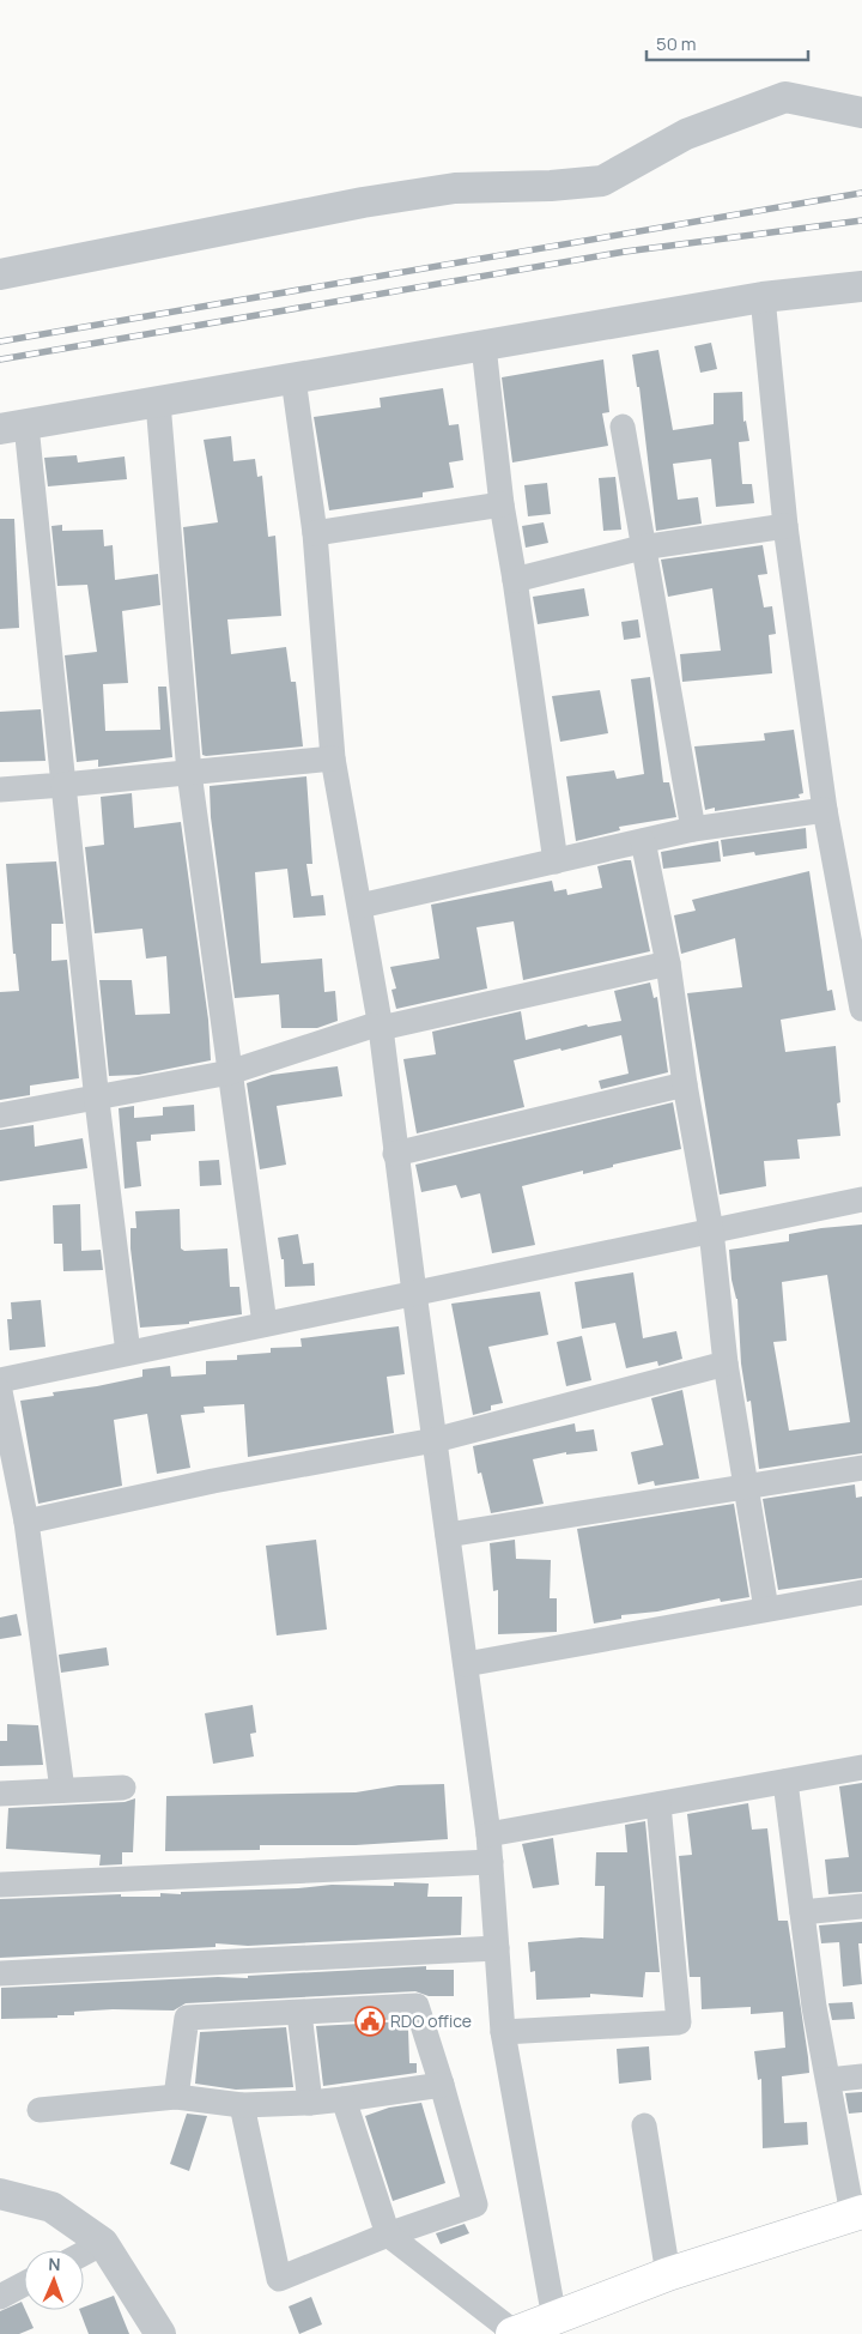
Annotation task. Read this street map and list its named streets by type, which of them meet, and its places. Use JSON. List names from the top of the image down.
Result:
{
  "places": {
    "public building": ["RDO office"]
  },
  "scale_bar": "50 m",
  "north": "top"
}
